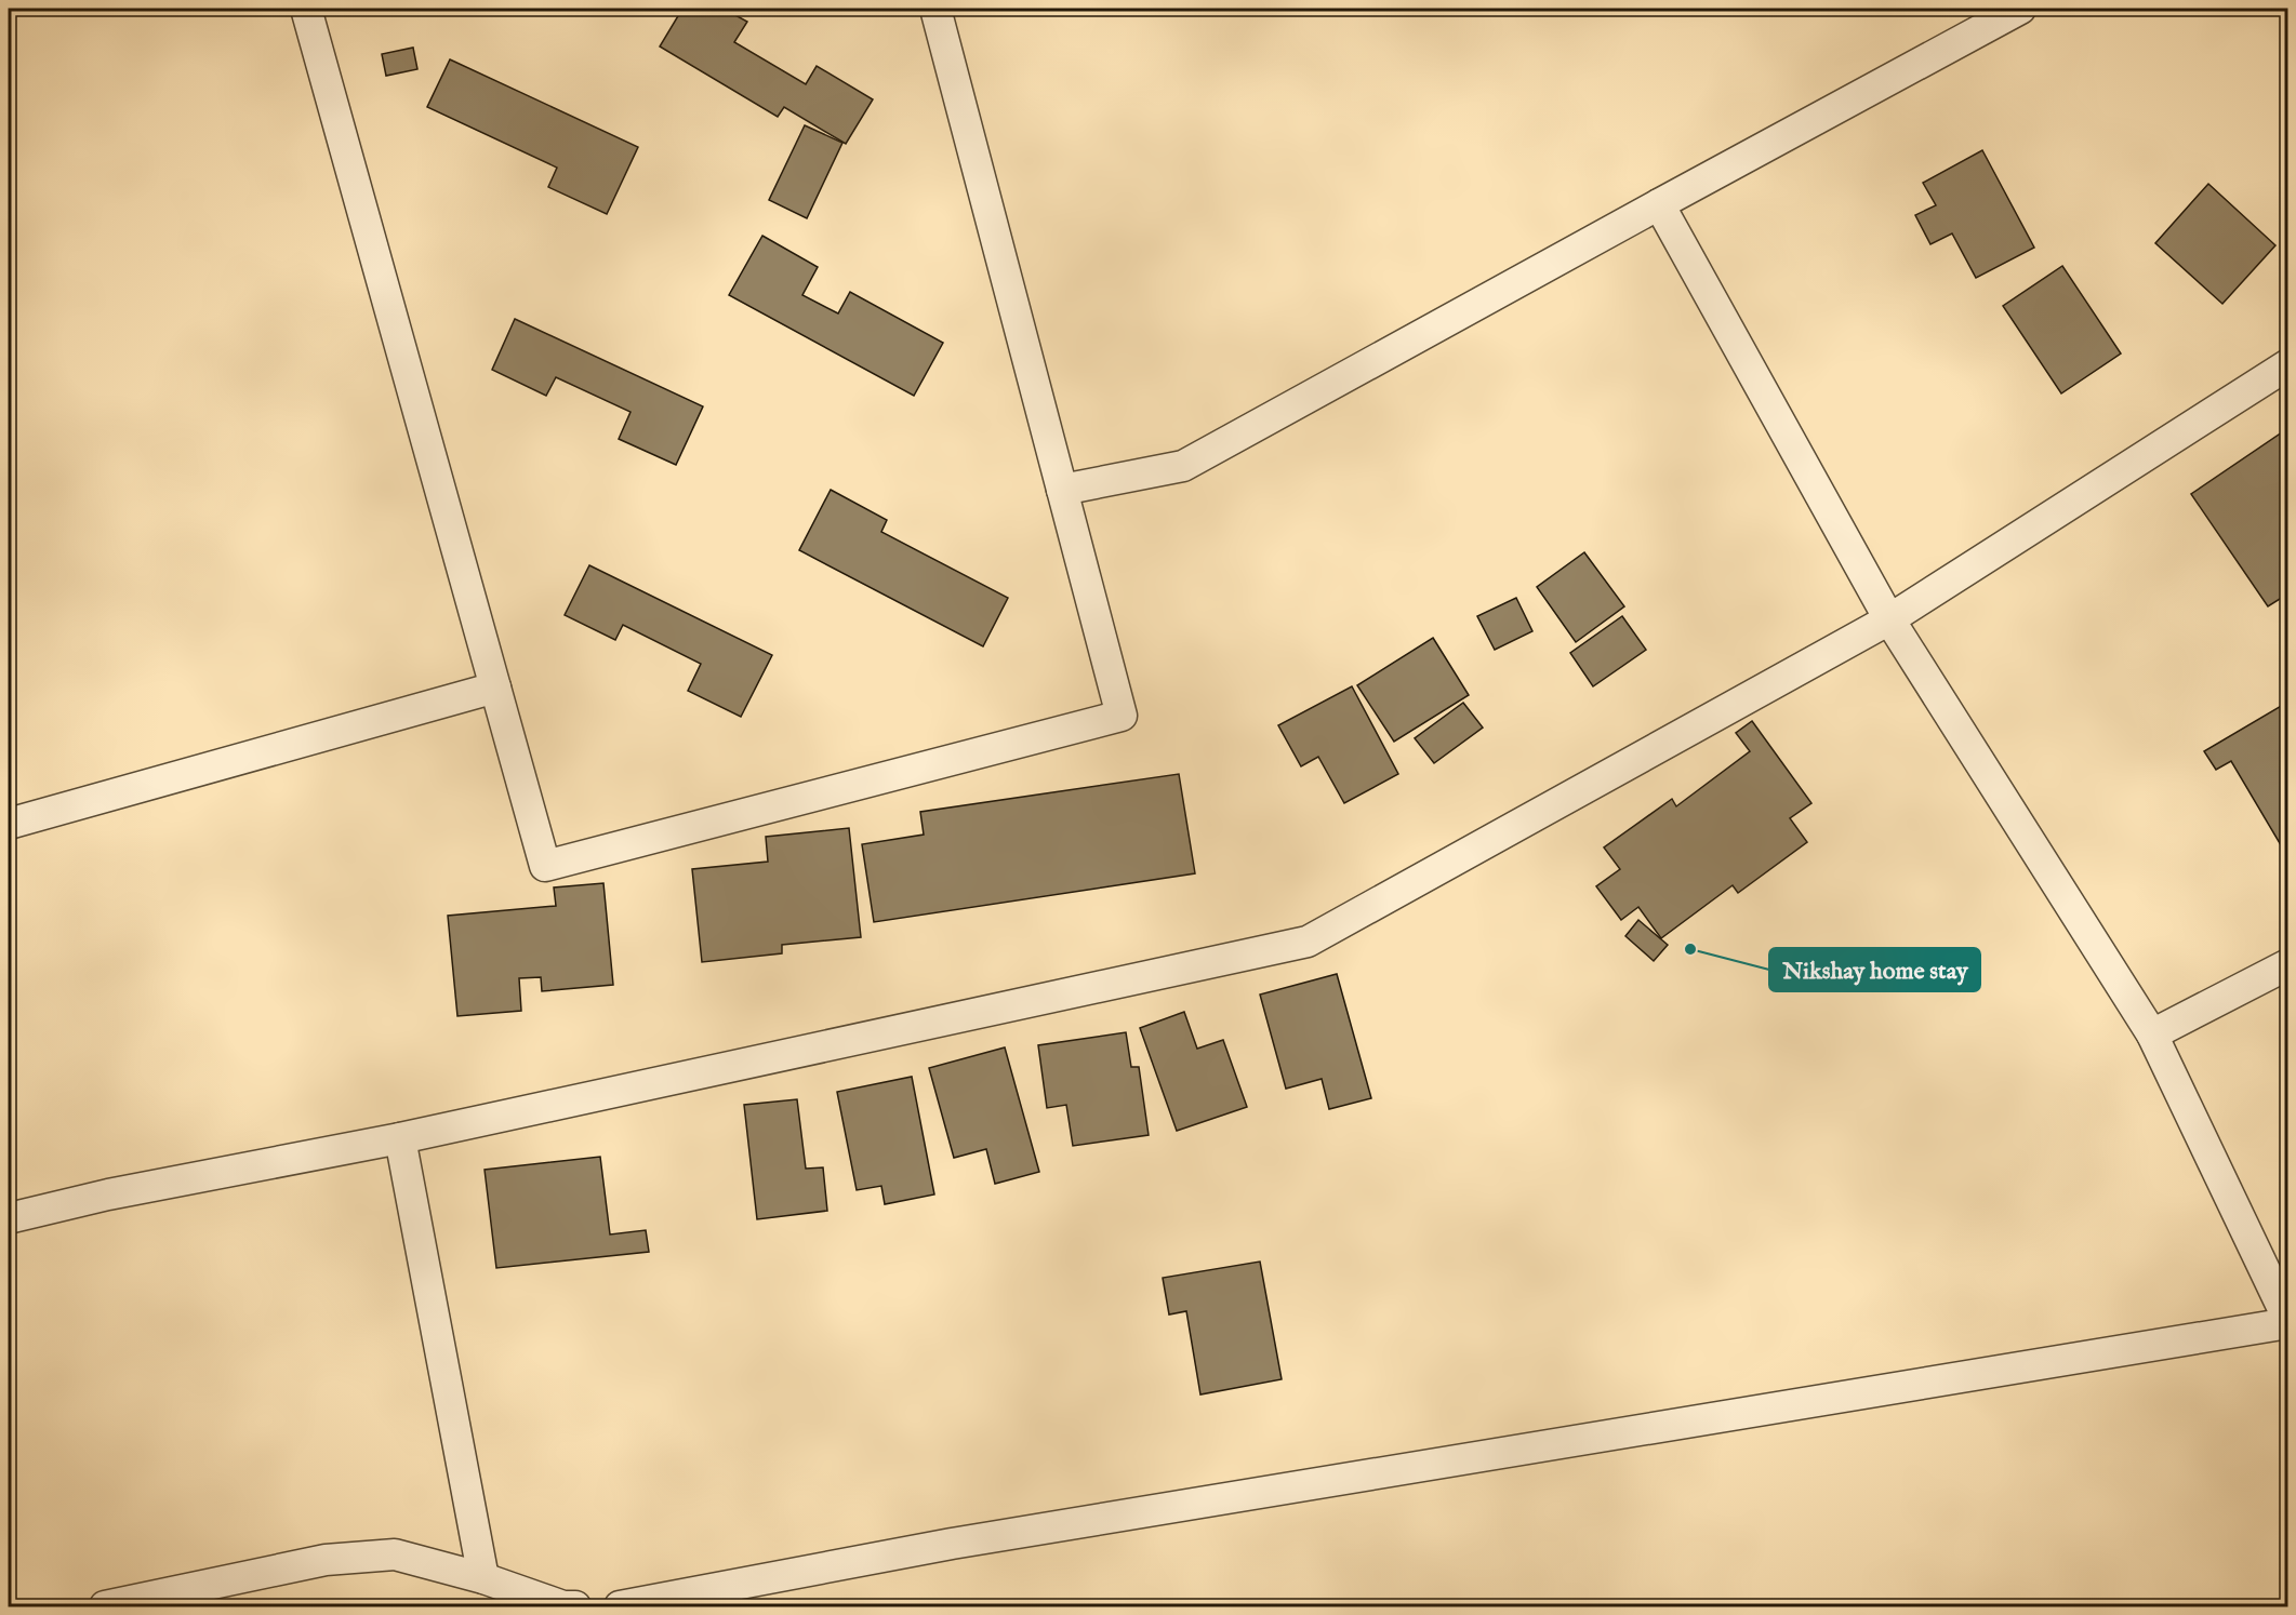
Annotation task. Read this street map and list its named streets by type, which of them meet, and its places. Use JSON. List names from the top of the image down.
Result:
{
  "places": ["Nikshay home stay"]
}
